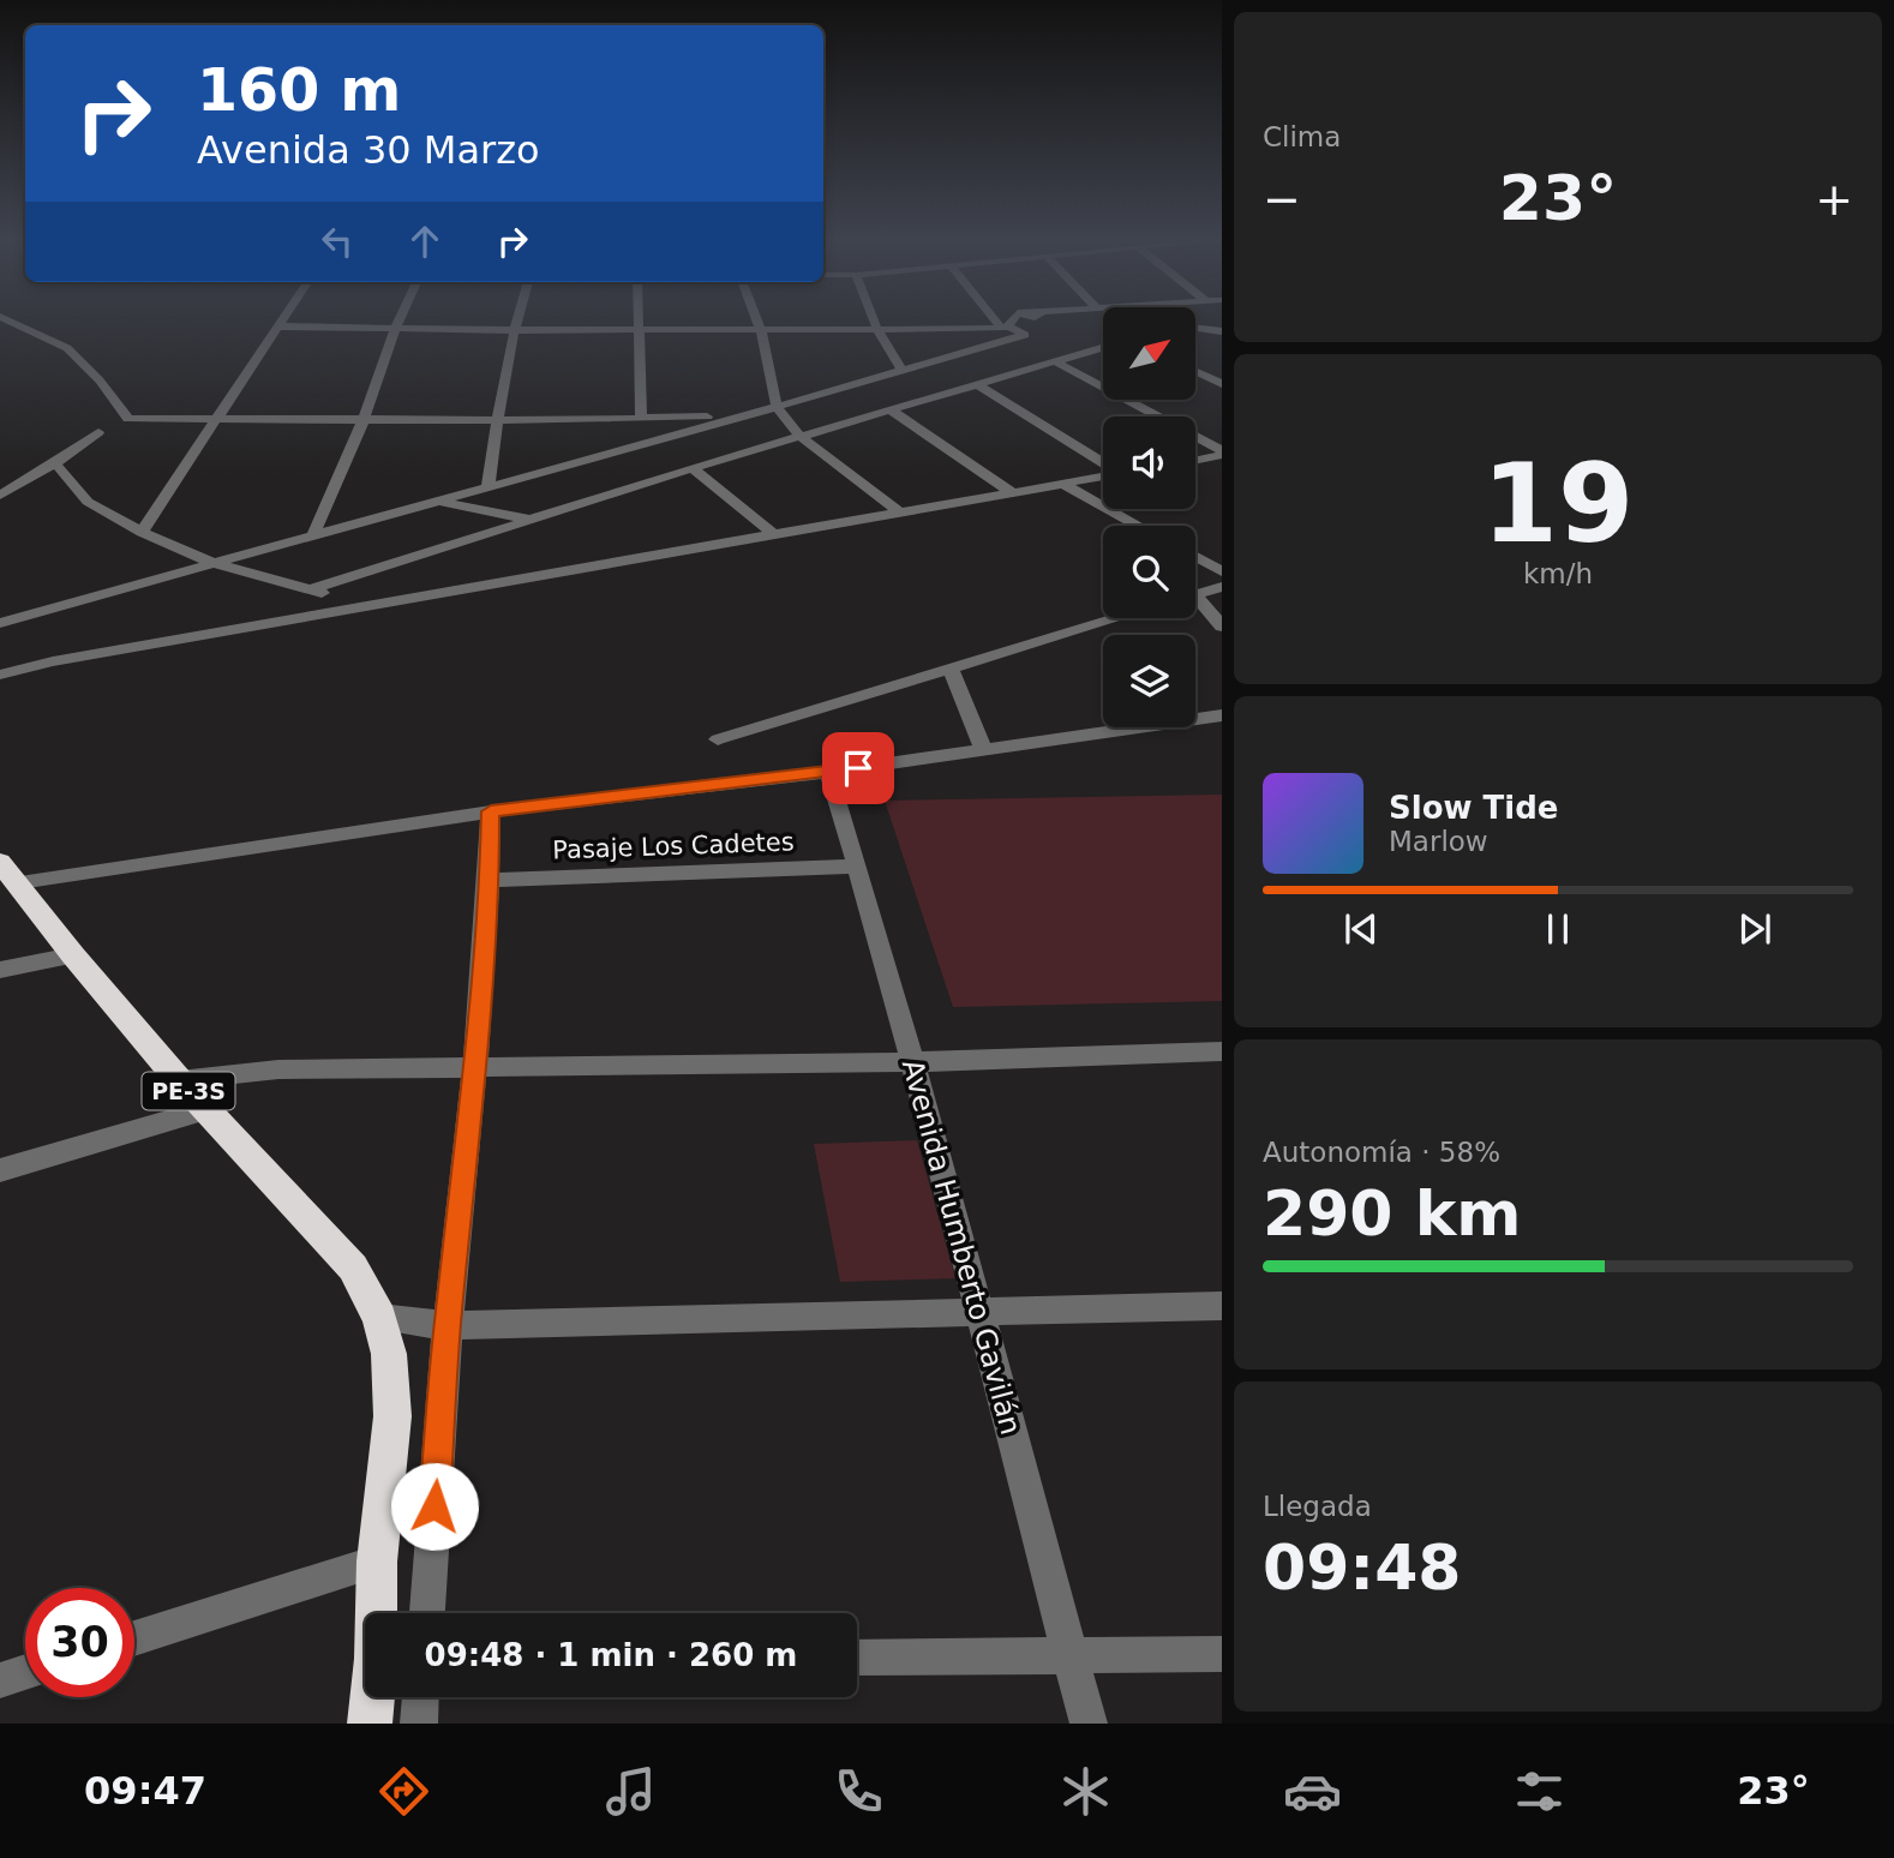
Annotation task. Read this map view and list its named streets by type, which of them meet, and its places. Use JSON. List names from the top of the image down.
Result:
{
  "streets": {
    "highway": ["PE-3S"],
    "street": ["Pasaje Los Cadetes", "Avenida Humberto Gavilán"]
  },
  "crossings": [
    ["Pasaje Los Cadetes", "Avenida Humberto Gavilán"]
  ],
  "north": "top right",
  "page": {
    "tile": [
      "Clima",
      ["19", "km/h"],
      ["Autonomía · 58%", "290 km"],
      ["Llegada", "09:48"]
    ],
    "turn": ["160 m", "Avenida 30 Marzo"],
    "heat": ["−", "23°", "+"],
    "song": ["Slow Tide", "Marlow"],
    "limit": "30",
    "trip": "09:48 · 1 min · 260 m",
    "tabs": ["09:47", "23°"]
  }
}
